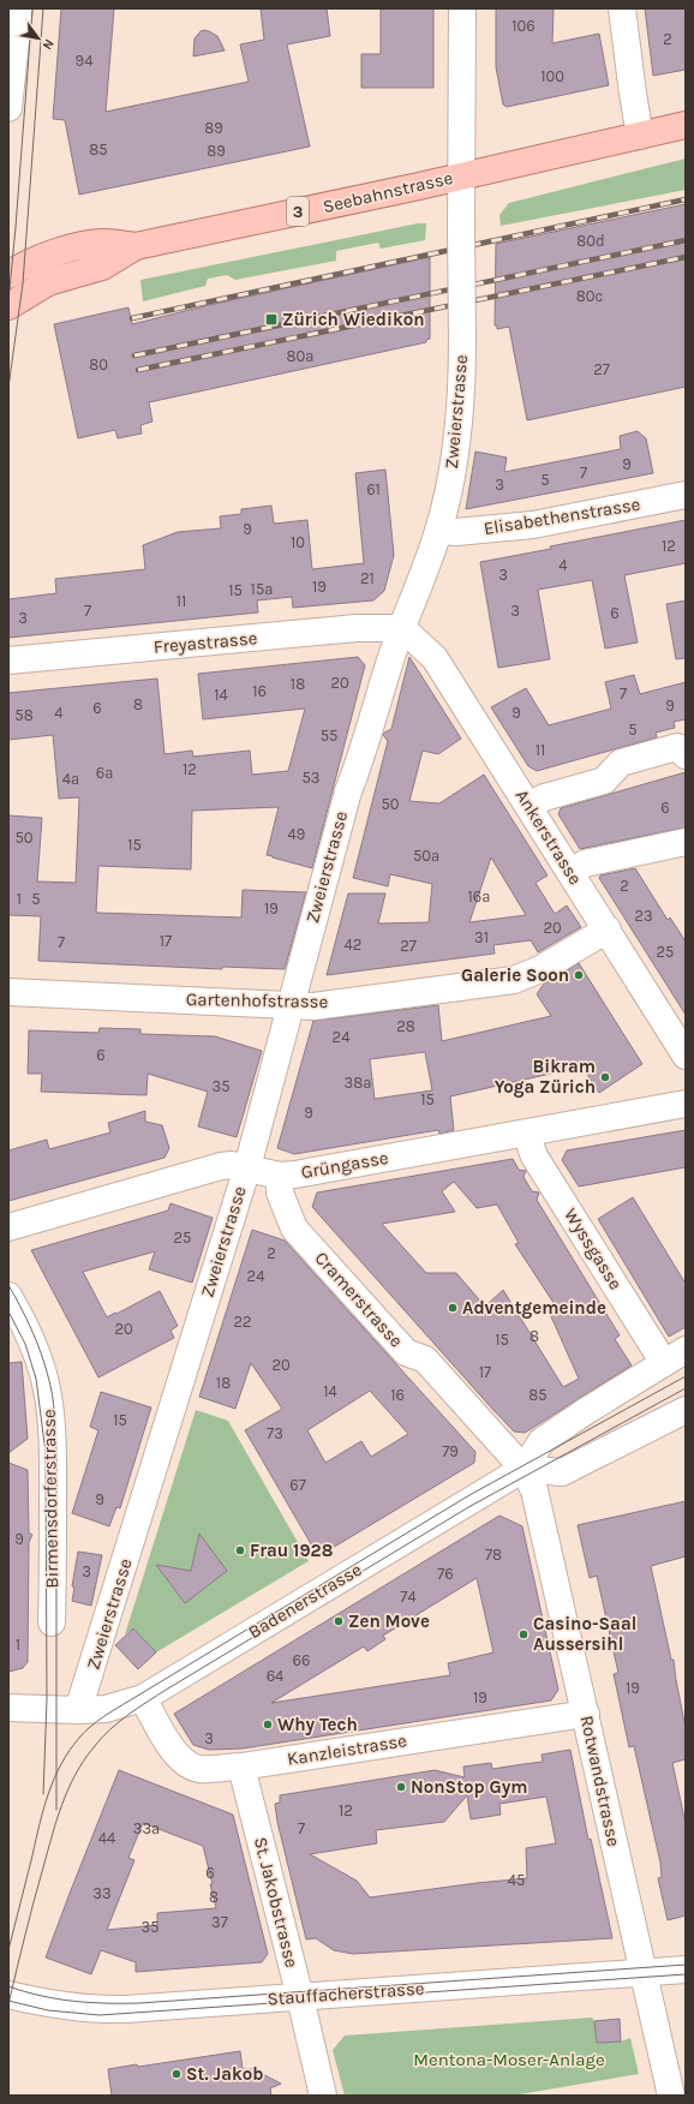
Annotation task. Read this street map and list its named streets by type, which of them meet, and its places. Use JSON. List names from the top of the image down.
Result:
{
  "streets": {
    "main road": ["Seebahnstrasse", "3"],
    "street": [
      "Zweierstrasse",
      "Elisabethenstrasse",
      "Freyastrasse",
      "Ankerstrasse",
      "Gartenhofstrasse",
      "Grüngasse",
      "Wyssgasse",
      "Cramerstrasse",
      "Birmensdorferstrasse",
      "Badenerstrasse",
      "Kanzleistrasse",
      "Rotwandstrasse",
      "St. Jakobstrasse",
      "Stauffacherstrasse"
    ]
  },
  "crossings": [
    ["Seebahnstrasse", "3"],
    ["Seebahnstrasse", "Zweierstrasse"],
    ["Zweierstrasse", "Elisabethenstrasse"],
    ["Zweierstrasse", "Freyastrasse"],
    ["Zweierstrasse", "Ankerstrasse"],
    ["Zweierstrasse", "Gartenhofstrasse"],
    ["Zweierstrasse", "Grüngasse"],
    ["Zweierstrasse", "Badenerstrasse"],
    ["Freyastrasse", "Ankerstrasse"],
    ["Ankerstrasse", "Gartenhofstrasse"],
    ["Grüngasse", "Wyssgasse"],
    ["Grüngasse", "Cramerstrasse"],
    ["Wyssgasse", "Badenerstrasse"],
    ["Cramerstrasse", "Badenerstrasse"],
    ["Cramerstrasse", "Rotwandstrasse"],
    ["Badenerstrasse", "Kanzleistrasse"],
    ["Badenerstrasse", "Rotwandstrasse"],
    ["Kanzleistrasse", "Rotwandstrasse"],
    ["Kanzleistrasse", "St. Jakobstrasse"],
    ["Rotwandstrasse", "Stauffacherstrasse"],
    ["St. Jakobstrasse", "Stauffacherstrasse"]
  ],
  "parks": ["Mentona-Moser-Anlage"],
  "places": {
    "transit": ["Zürich Wiedikon"],
    "other": [
      "Galerie Soon",
      "Bikram Yoga Zürich",
      "Adventgemeinde",
      "Frau 1928",
      "Zen Move",
      "Casino-Saal Aussersihl",
      "Why Tech",
      "NonStop Gym",
      "St. Jakob"
    ]
  },
  "house_numbers": [
    "106",
    "2",
    "94",
    "100",
    "89",
    "85",
    "89",
    "80d",
    "80c",
    "80a",
    "80",
    "27",
    "9",
    "7",
    "5",
    "3",
    "61",
    "9",
    "10",
    "12",
    "4",
    "3",
    "21",
    "19",
    "15a",
    "15",
    "11",
    "7",
    "3",
    "6",
    "3",
    "20",
    "18",
    "16",
    "7",
    "14",
    "8",
    "9",
    "6",
    "4",
    "9",
    "58",
    "5",
    "55",
    "11",
    "12",
    "6a",
    "53",
    "4a",
    "50",
    "6",
    "49",
    "50",
    "15",
    "50a",
    "2",
    "16a",
    "1",
    "5",
    "19",
    "23",
    "20",
    "31",
    "17",
    "7",
    "42",
    "27",
    "25",
    "28",
    "24",
    "6",
    "38a",
    "35",
    "15",
    "9",
    "25",
    "2",
    "24",
    "22",
    "20",
    "8",
    "15",
    "20",
    "17",
    "18",
    "14",
    "16",
    "85",
    "15",
    "73",
    "79",
    "67",
    "9",
    "9",
    "78",
    "3",
    "76",
    "74",
    "1",
    "66",
    "64",
    "19",
    "19",
    "3",
    "12",
    "33a",
    "7",
    "44",
    "6",
    "45",
    "33",
    "8",
    "37",
    "35"
  ],
  "north": "bottom right"
}
